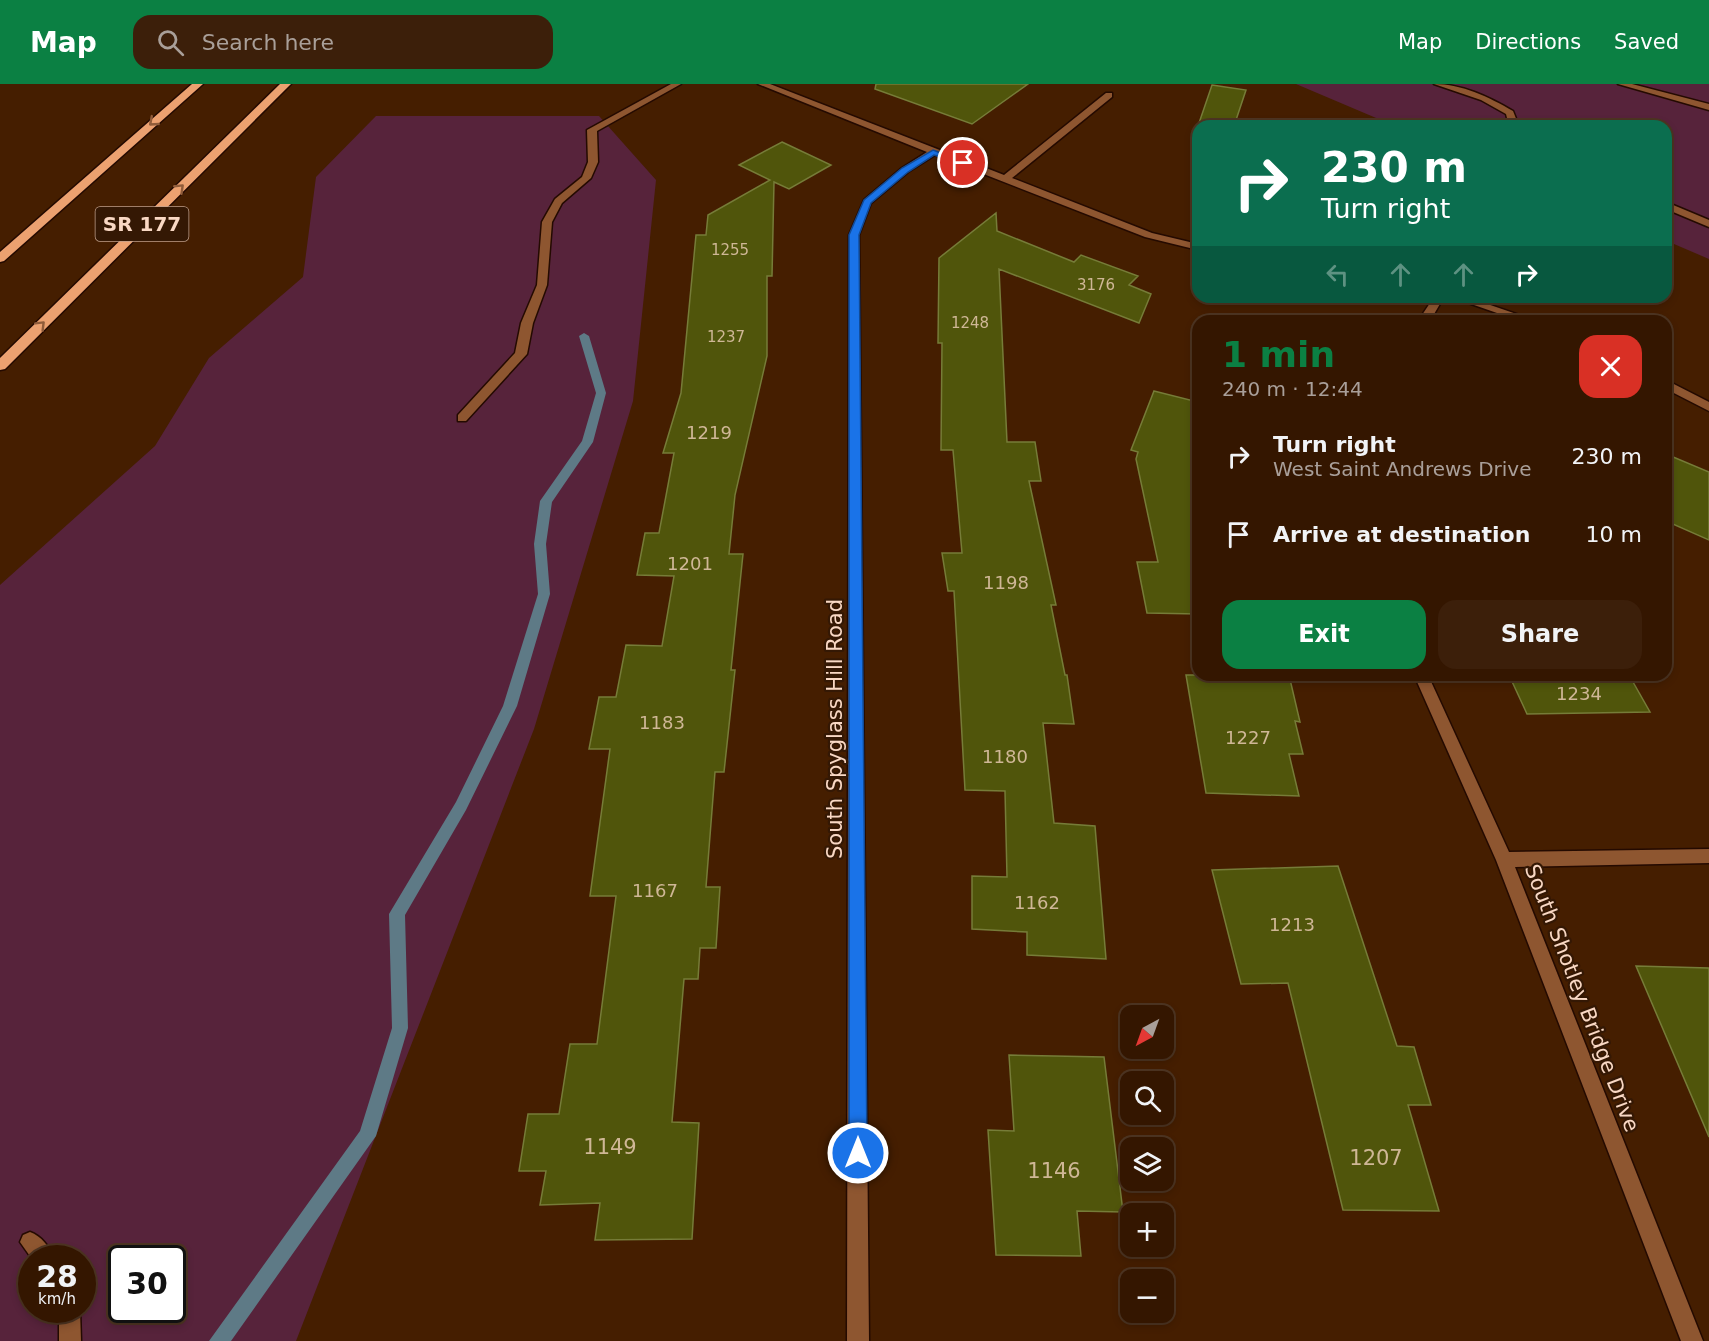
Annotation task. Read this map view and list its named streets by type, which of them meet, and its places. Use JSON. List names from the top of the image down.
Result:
{
  "streets": {
    "highway": ["SR 177"],
    "street": ["South Spyglass Hill Road", "South Shotley Bridge Drive"]
  },
  "house_numbers": [
    "1255",
    "3176",
    "1248",
    "1237",
    "1219",
    "1201",
    "1198",
    "1234",
    "1183",
    "1227",
    "1180",
    "1167",
    "1162",
    "1213",
    "1149",
    "1207",
    "1146"
  ],
  "north": "bottom left",
  "page": {
    "header": "Map",
    "search": "Search here",
    "nav": ["Map", "Directions", "Saved"],
    "turn": ["230 m", "Turn right"],
    "heading": ["1 min", "240 m · 12:44"],
    "list": [
      {
        "name": "Turn right",
        "note": "West Saint Andrews Drive",
        "value": "230 m"
      },
      {
        "name": "Arrive at destination",
        "value": "10 m"
      }
    ],
    "buttons": ["Exit", "Share"],
    "map_buttons": ["+", "−"],
    "speed": "28 km/h",
    "limit": "30"
  }
}
